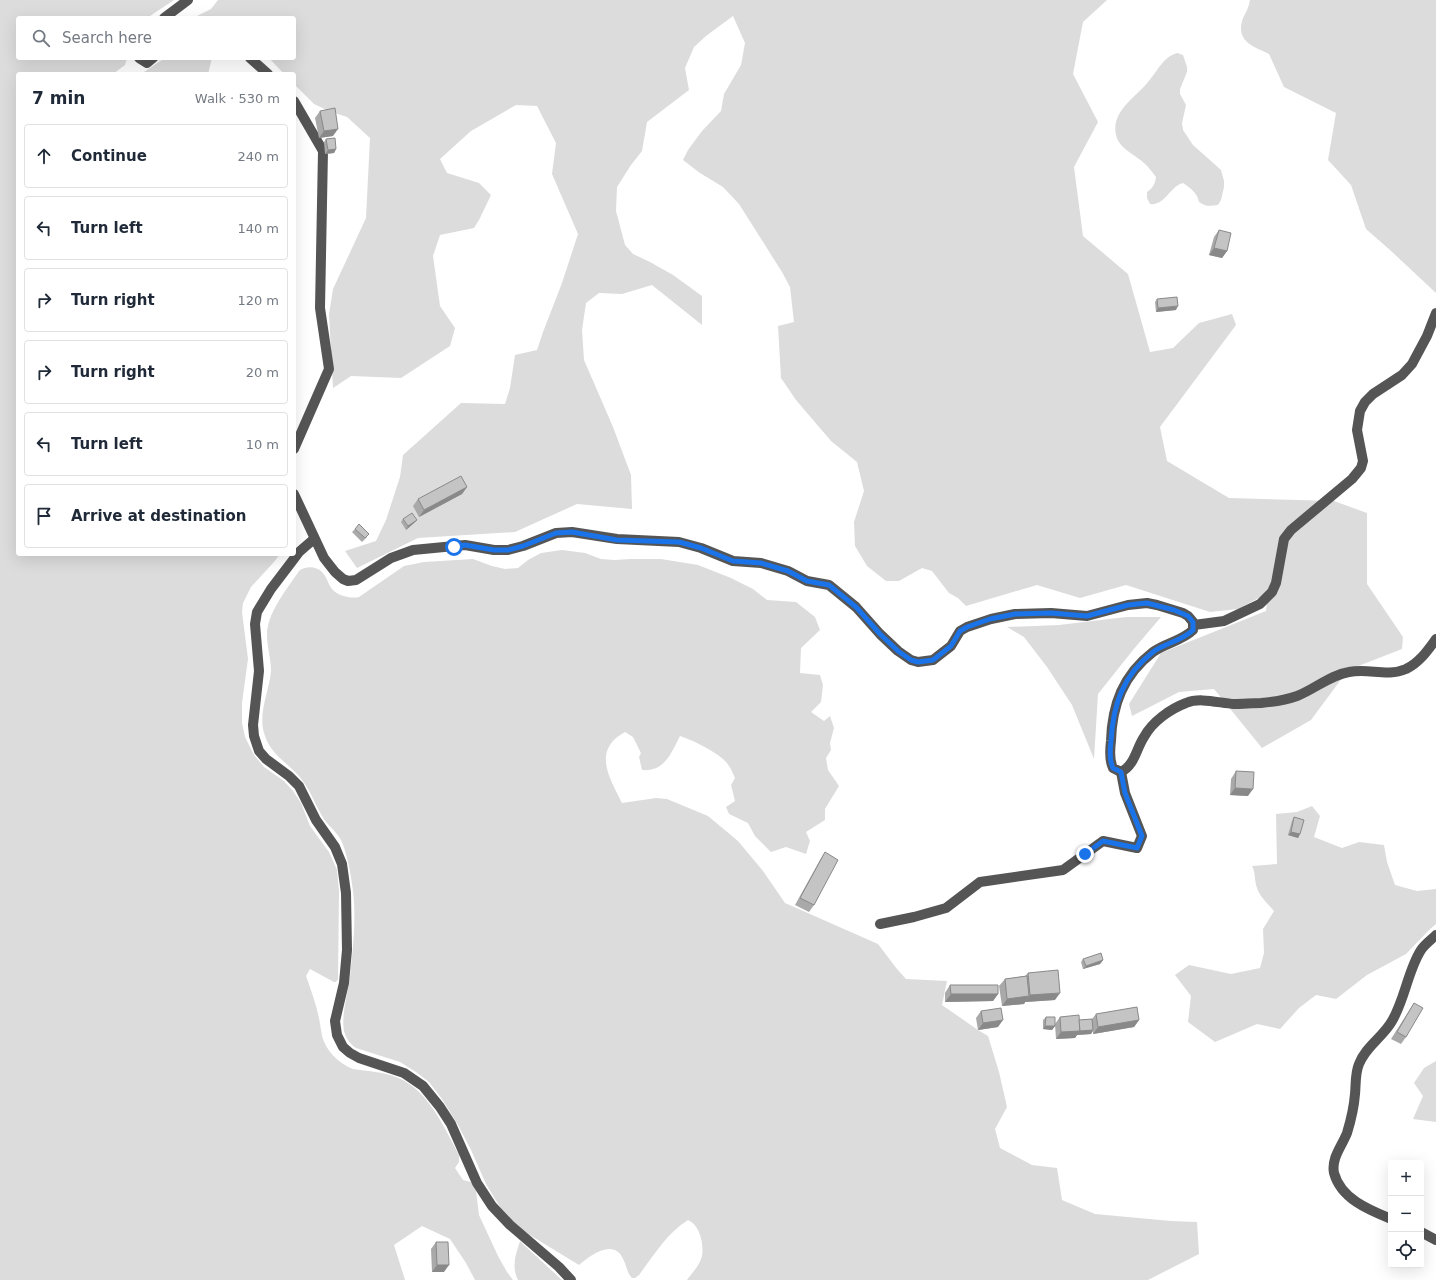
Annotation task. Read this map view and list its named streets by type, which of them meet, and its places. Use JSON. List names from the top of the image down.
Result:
{
  "page": {
    "search": "Search here",
    "heading": ["7 min", "Walk · 530 m"],
    "list": [
      ["Continue", "240 m"],
      ["Turn left", "140 m"],
      ["Turn right", "120 m"],
      ["Turn right", "20 m"],
      ["Turn left", "10 m"],
      "Arrive at destination"
    ],
    "map_buttons": ["+", "−"]
  }
}
